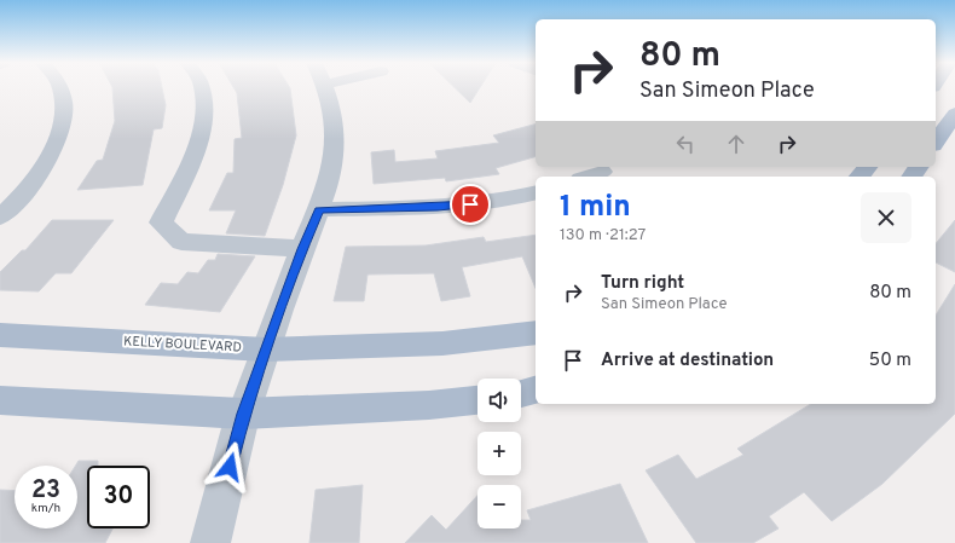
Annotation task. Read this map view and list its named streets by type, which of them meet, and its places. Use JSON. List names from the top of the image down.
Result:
{
  "streets": {
    "main road": ["KELLY BOULEVARD"]
  },
  "page": {
    "turn": ["80 m", "San Simeon Place"],
    "heading": ["1 min", "130 m · 21:27"],
    "list": [
      {
        "name": "Turn right",
        "note": "San Simeon Place",
        "value": "80 m"
      },
      {
        "name": "Arrive at destination",
        "value": "50 m"
      }
    ],
    "map_buttons": ["+", "−"],
    "speed": "23 km/h",
    "limit": "30"
  }
}
